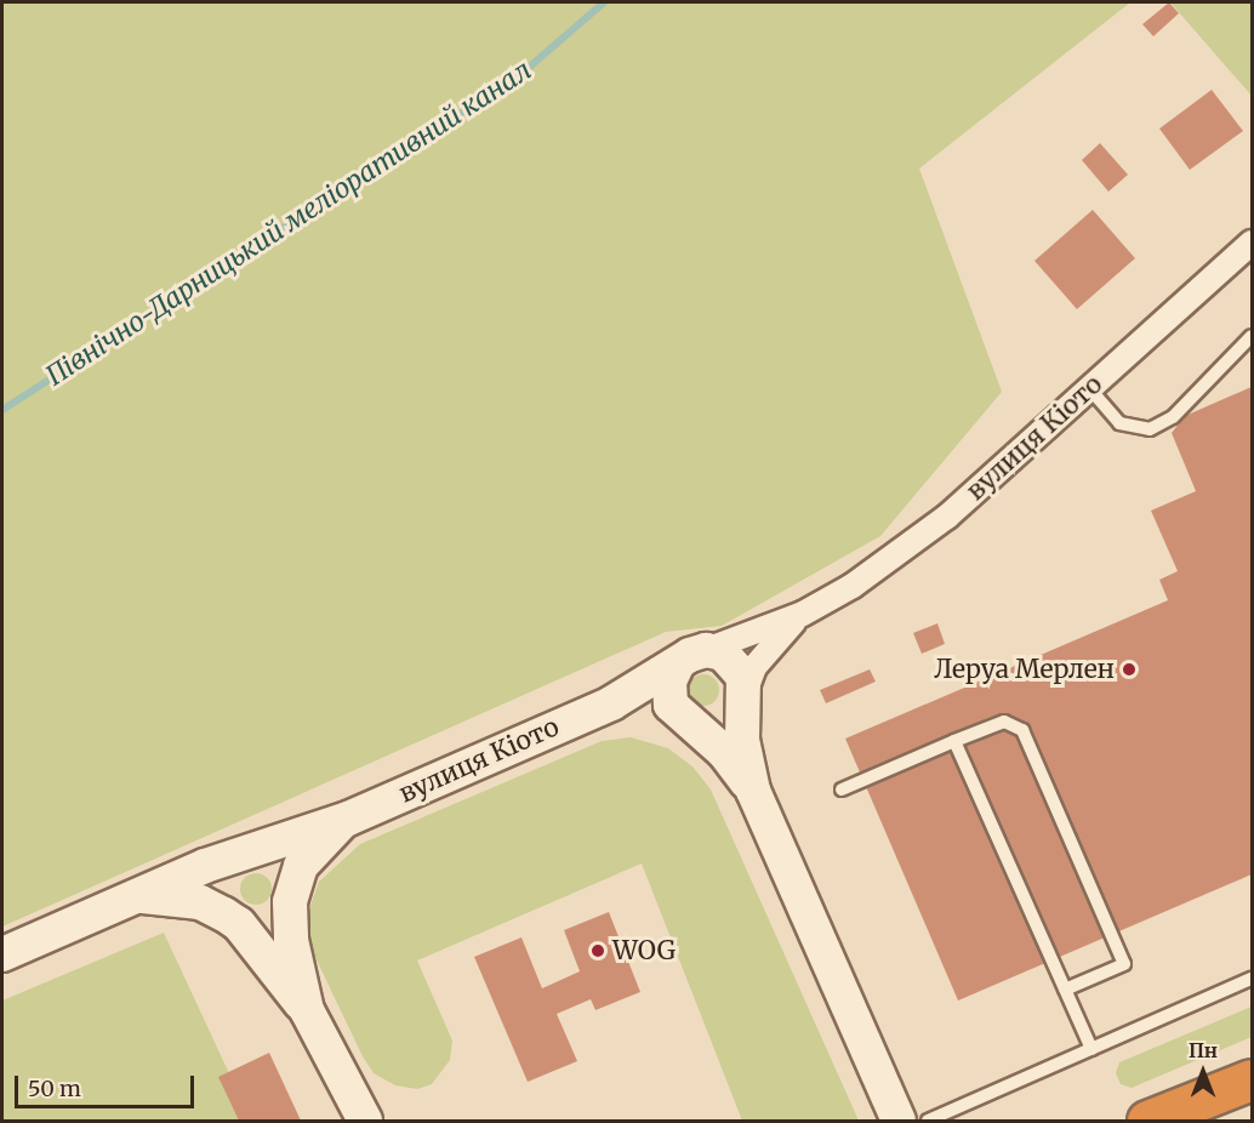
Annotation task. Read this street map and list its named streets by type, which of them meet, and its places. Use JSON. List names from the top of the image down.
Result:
{
  "streets": {
    "street": ["вулиця Кіото"]
  },
  "water": ["Північно-Дарницький меліоративний канал"],
  "places": ["Леруа Мерлен", "WOG"],
  "scale_bar": "50 m",
  "north": "top"
}
